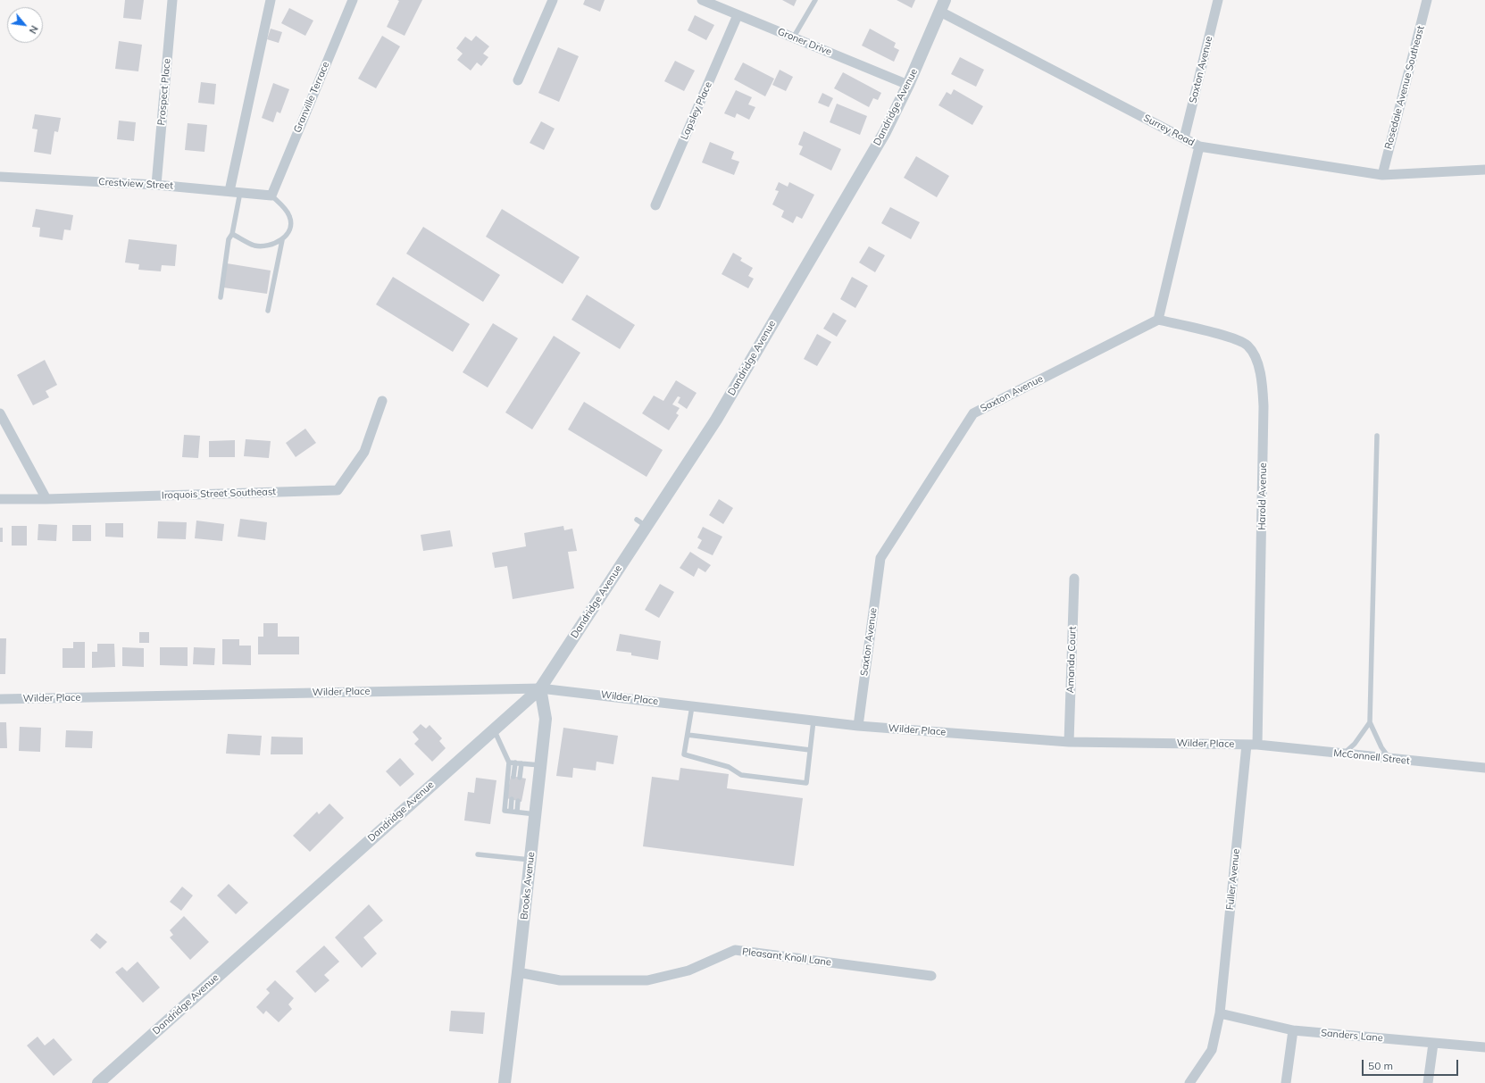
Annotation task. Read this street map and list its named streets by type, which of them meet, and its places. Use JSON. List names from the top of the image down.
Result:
{
  "streets": {
    "street": [
      "Groner Drive",
      "Saxton Avenue",
      "Rosedale Avenue Southeast",
      "Prospect Place",
      "Granville Terrace",
      "Dandridge Avenue",
      "Lapsley Place",
      "Surrey Road",
      "Crestview Street",
      "Iroquois Street Southeast",
      "Harold Avenue",
      "Amanda Court",
      "Wilder Place",
      "McConnell Street",
      "Fuller Avenue",
      "Brooks Avenue",
      "Pleasant Knoll Lane",
      "Sanders Lane"
    ]
  },
  "crossings": [
    ["Groner Drive", "Dandridge Avenue"],
    ["Groner Drive", "Lapsley Place"],
    ["Saxton Avenue", "Surrey Road"],
    ["Saxton Avenue", "Harold Avenue"],
    ["Saxton Avenue", "Wilder Place"],
    ["Rosedale Avenue Southeast", "Surrey Road"],
    ["Prospect Place", "Crestview Street"],
    ["Granville Terrace", "Crestview Street"],
    ["Dandridge Avenue", "Surrey Road"],
    ["Dandridge Avenue", "Wilder Place"],
    ["Dandridge Avenue", "Brooks Avenue"],
    ["Harold Avenue", "Wilder Place"],
    ["Harold Avenue", "McConnell Street"],
    ["Amanda Court", "Wilder Place"],
    ["Wilder Place", "McConnell Street"],
    ["Wilder Place", "Fuller Avenue"],
    ["Wilder Place", "Brooks Avenue"],
    ["Fuller Avenue", "Sanders Lane"],
    ["Brooks Avenue", "Pleasant Knoll Lane"]
  ],
  "scale_bar": "50 m",
  "north": "bottom right"
}
